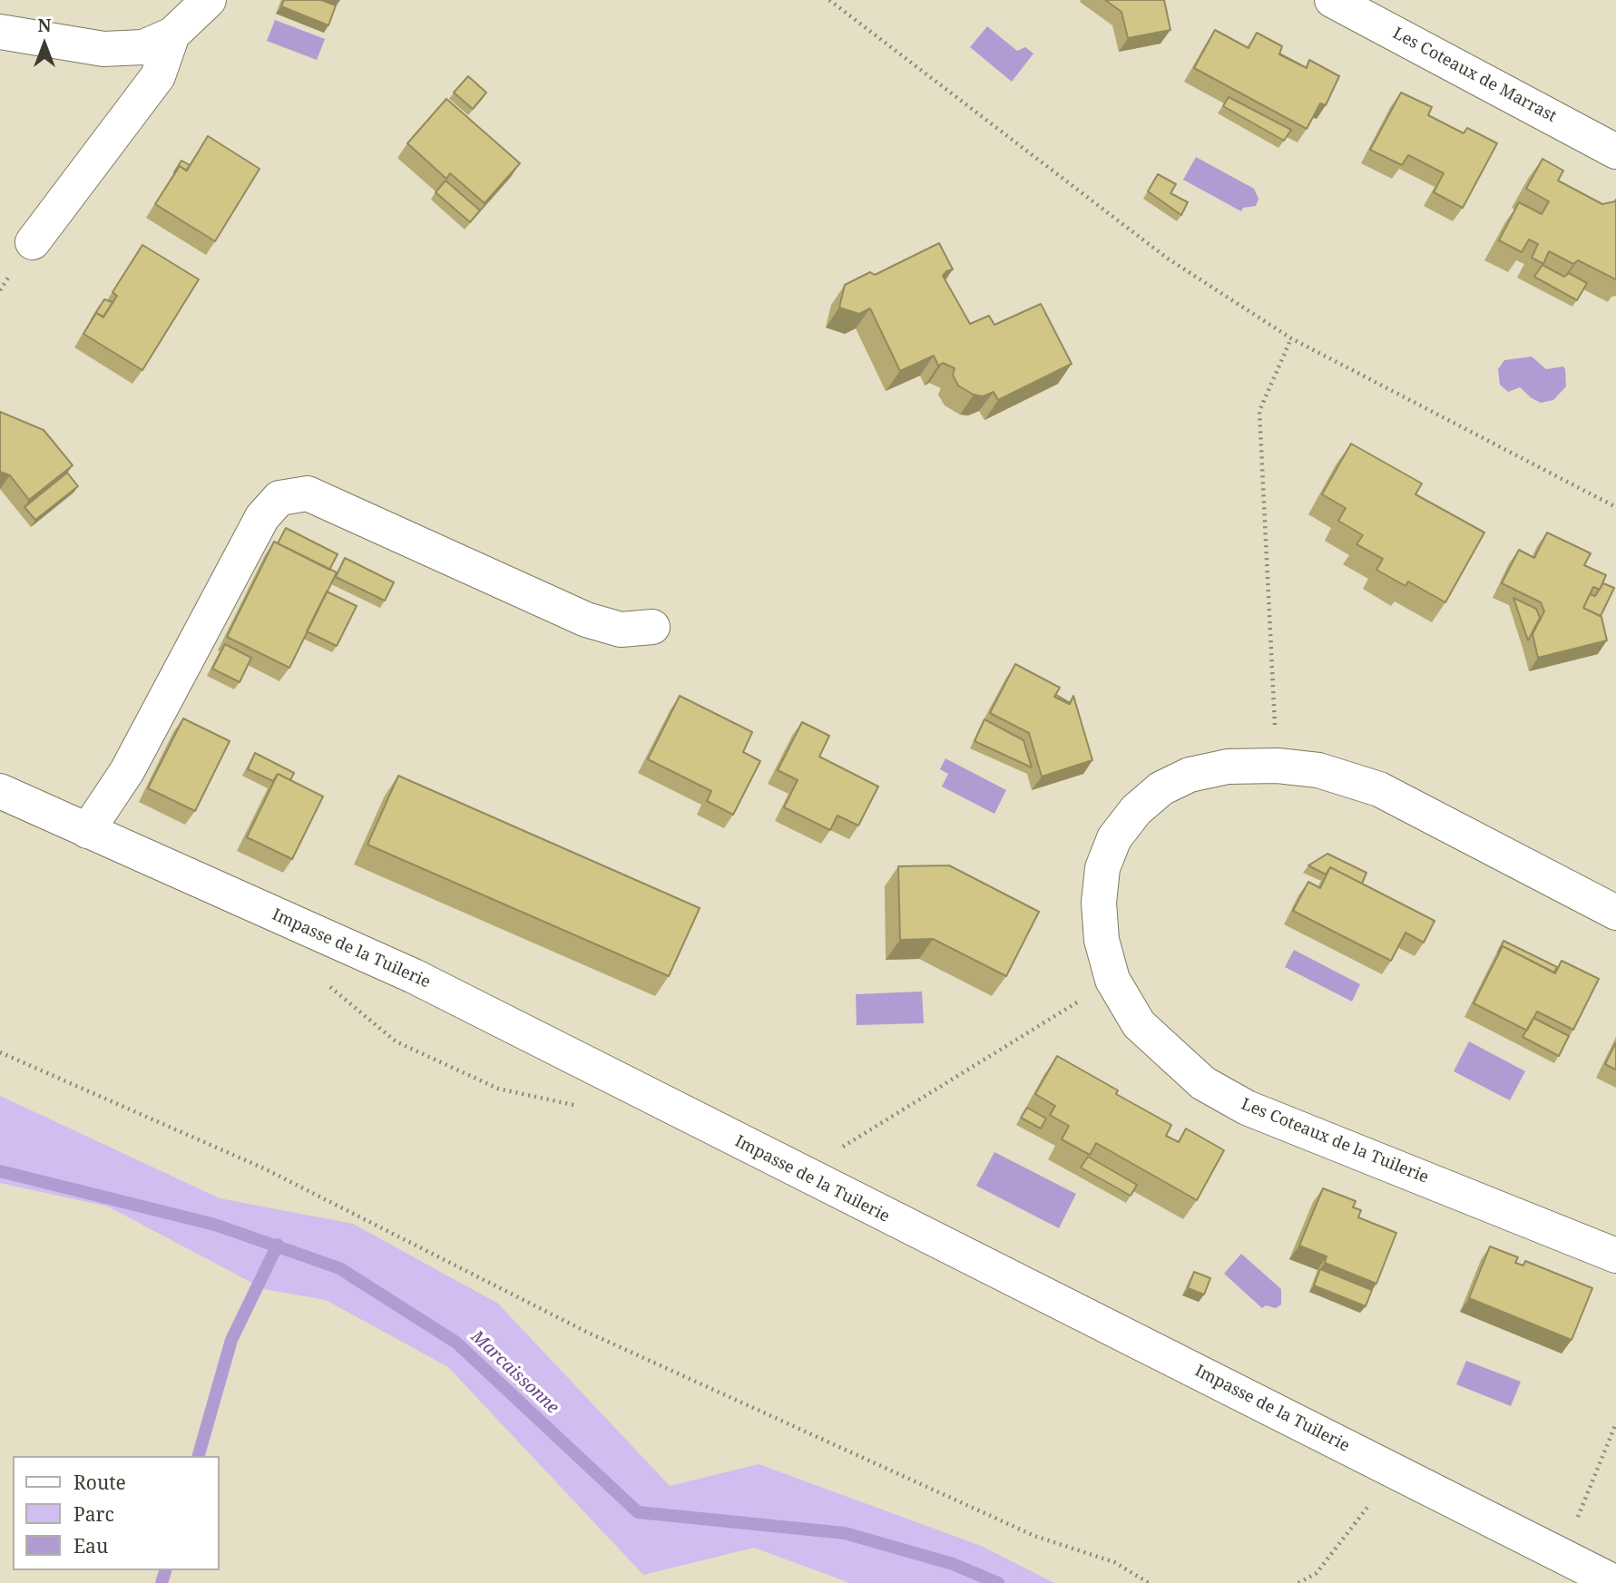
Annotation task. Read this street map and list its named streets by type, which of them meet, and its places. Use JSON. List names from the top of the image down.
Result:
{
  "streets": {
    "street": ["Les Coteaux de Marrast", "Impasse de la Tuilerie", "Les Coteaux de la Tuilerie"]
  },
  "water": ["Marcaissonne"],
  "legend": ["Route", "Parc", "Eau"],
  "north": "top"
}
